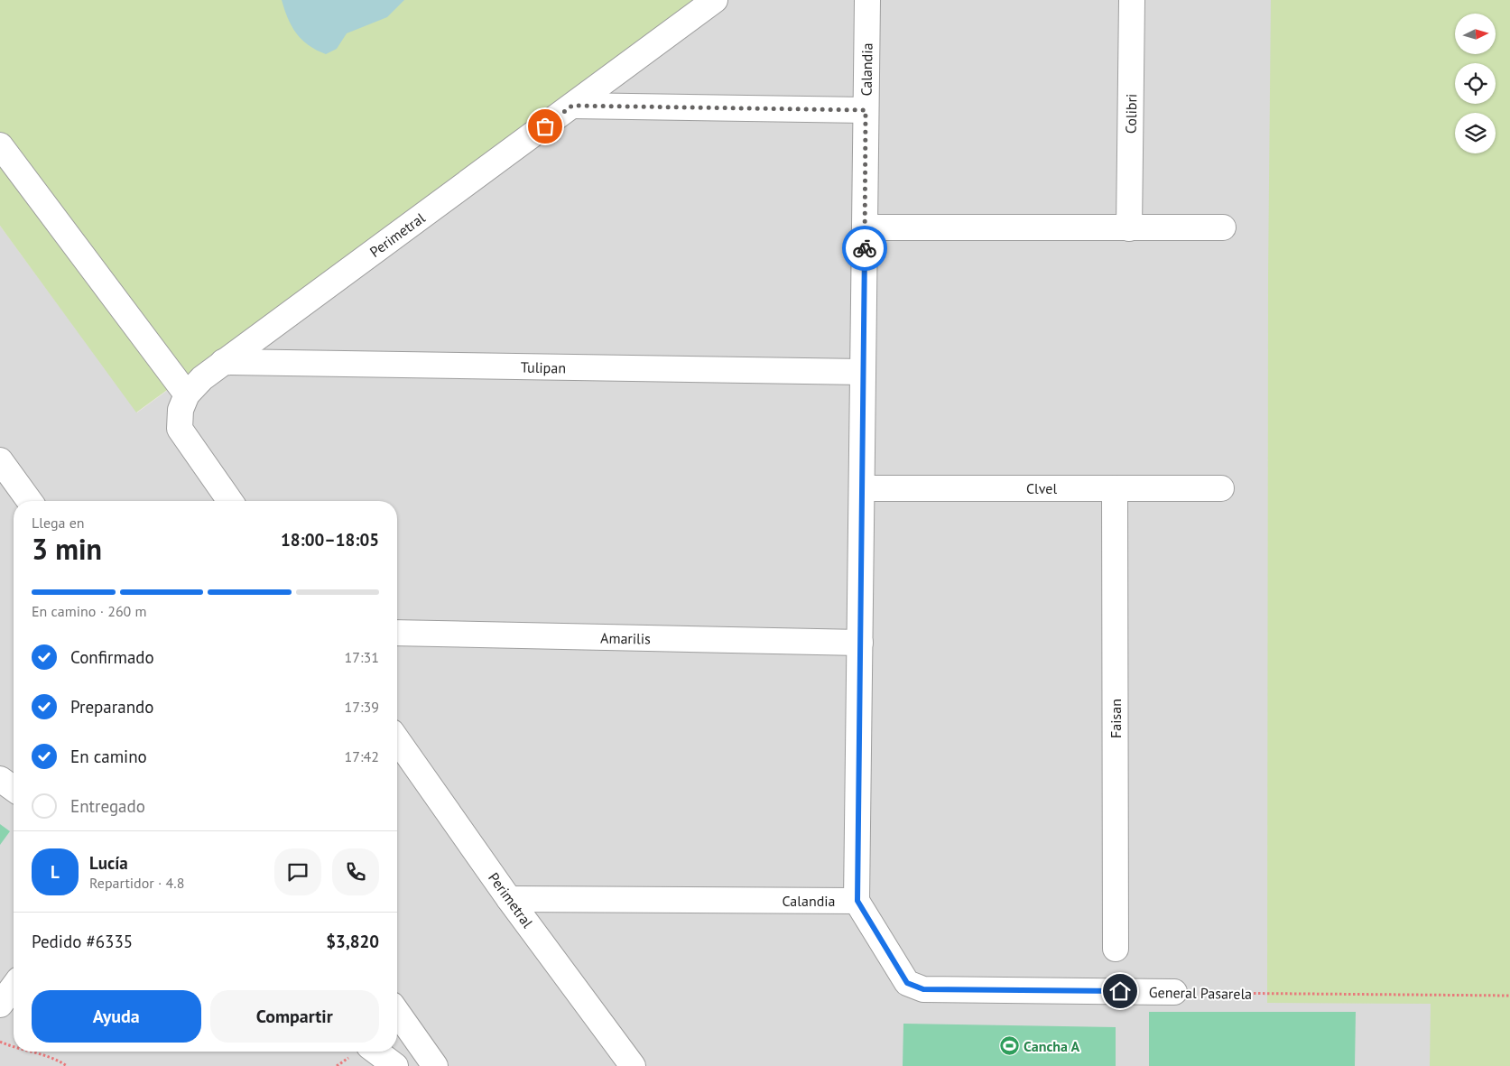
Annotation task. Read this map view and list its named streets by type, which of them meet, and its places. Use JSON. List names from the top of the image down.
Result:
{
  "streets": {
    "street": [
      "Calandia",
      "Colibri",
      "Perimetral",
      "Tulipan",
      "Clvel",
      "Amarilis",
      "Faisan",
      "General Pasarela"
    ]
  },
  "crossings": [
    ["Calandia", "Perimetral"],
    ["Calandia", "Tulipan"],
    ["Calandia", "Clvel"],
    ["Calandia", "Amarilis"],
    ["Calandia", "General Pasarela"],
    ["Perimetral", "Tulipan"],
    ["Clvel", "Faisan"]
  ],
  "places": {
    "sports": ["Cancha A"]
  },
  "north": "right",
  "page": {
    "heading": ["3 min", "Llega en", "18:00–18:05"],
    "panel": [
      "Lucía",
      "Repartidor · 4.8",
      "Pedido #6335",
      "$3,820"
    ],
    "bar": "En camino · 260 m",
    "list": [
      ["Confirmado", "17:31"],
      ["Preparando", "17:39"],
      ["En camino", "17:42"],
      "Entregado"
    ],
    "round": "L",
    "buttons": ["Ayuda", "Compartir"]
  }
}
